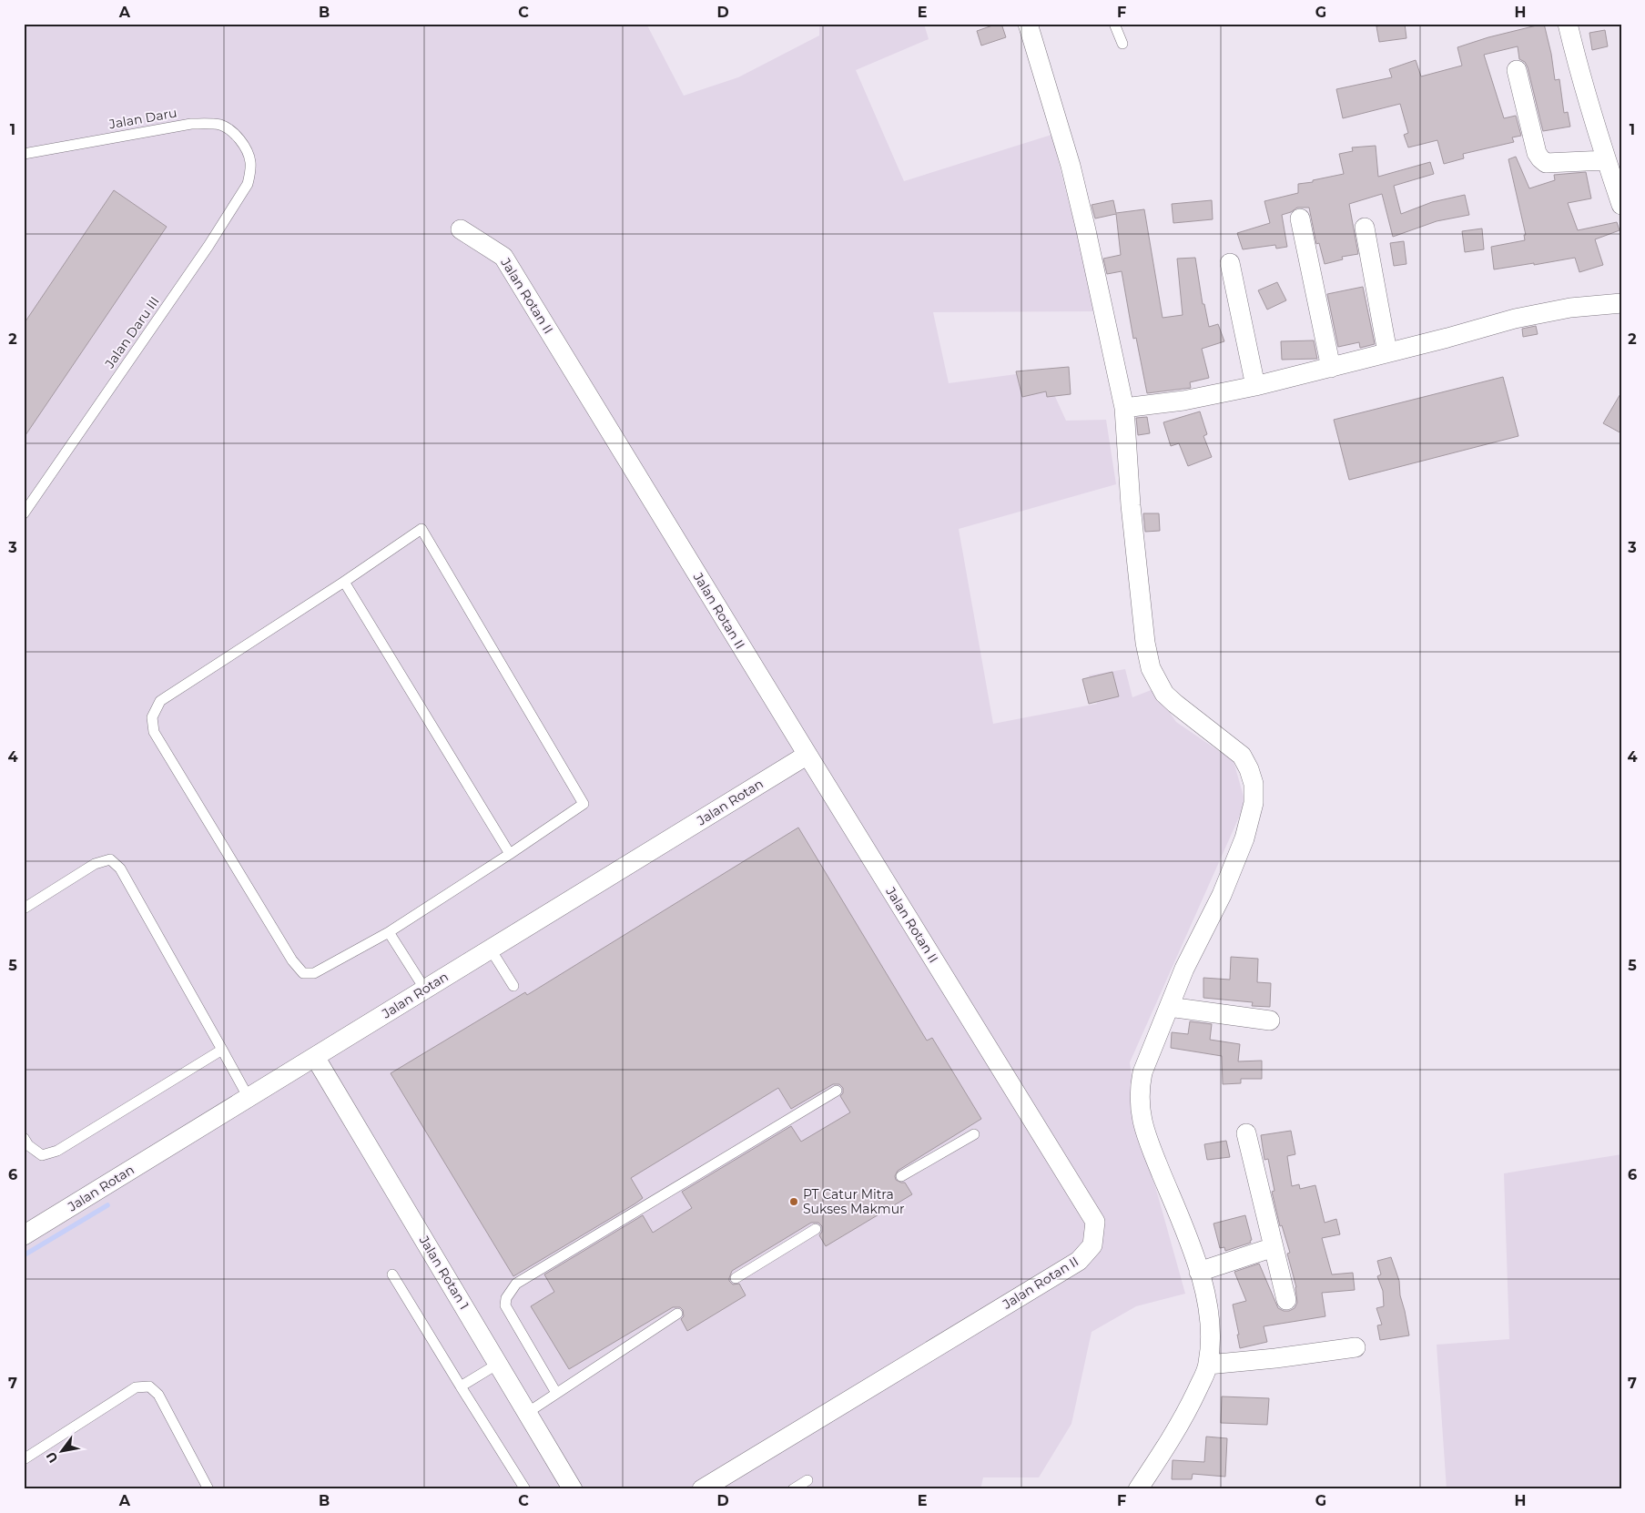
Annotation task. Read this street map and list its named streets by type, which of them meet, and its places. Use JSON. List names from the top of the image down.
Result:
{
  "streets": {
    "street": ["Jalan Rotan II", "Jalan Rotan", "Jalan Rotan 1"],
    "lane": ["Jalan Daru", "Jalan Daru III"]
  },
  "crossings": [
    ["Jalan Daru", "Jalan Daru III"],
    ["Jalan Rotan II", "Jalan Rotan"],
    ["Jalan Rotan", "Jalan Rotan 1"]
  ],
  "places": ["PT Catur Mitra Sukses Makmur"],
  "north": "bottom left",
  "grid": {
    "columns": [
      "A",
      "B",
      "C",
      "D",
      "E",
      "F",
      "G",
      "H"
    ],
    "rows": [
      "1",
      "2",
      "3",
      "4",
      "5",
      "6",
      "7"
    ]
  }
}
